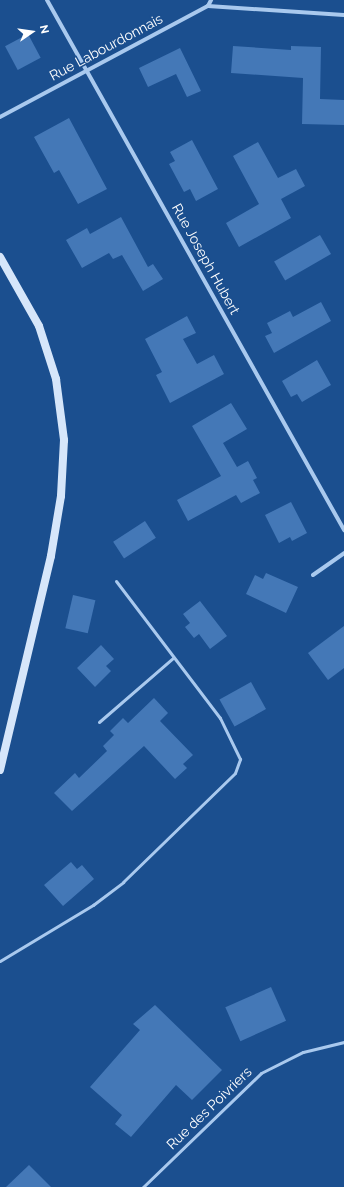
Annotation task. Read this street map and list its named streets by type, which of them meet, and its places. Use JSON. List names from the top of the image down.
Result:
{
  "streets": {
    "street": ["Rue Labourdonnais", "Rue Joseph Hubert"],
    "lane": ["Rue des Poivriers"]
  },
  "crossings": [
    ["Rue Labourdonnais", "Rue Joseph Hubert"]
  ],
  "north": "right"
}
